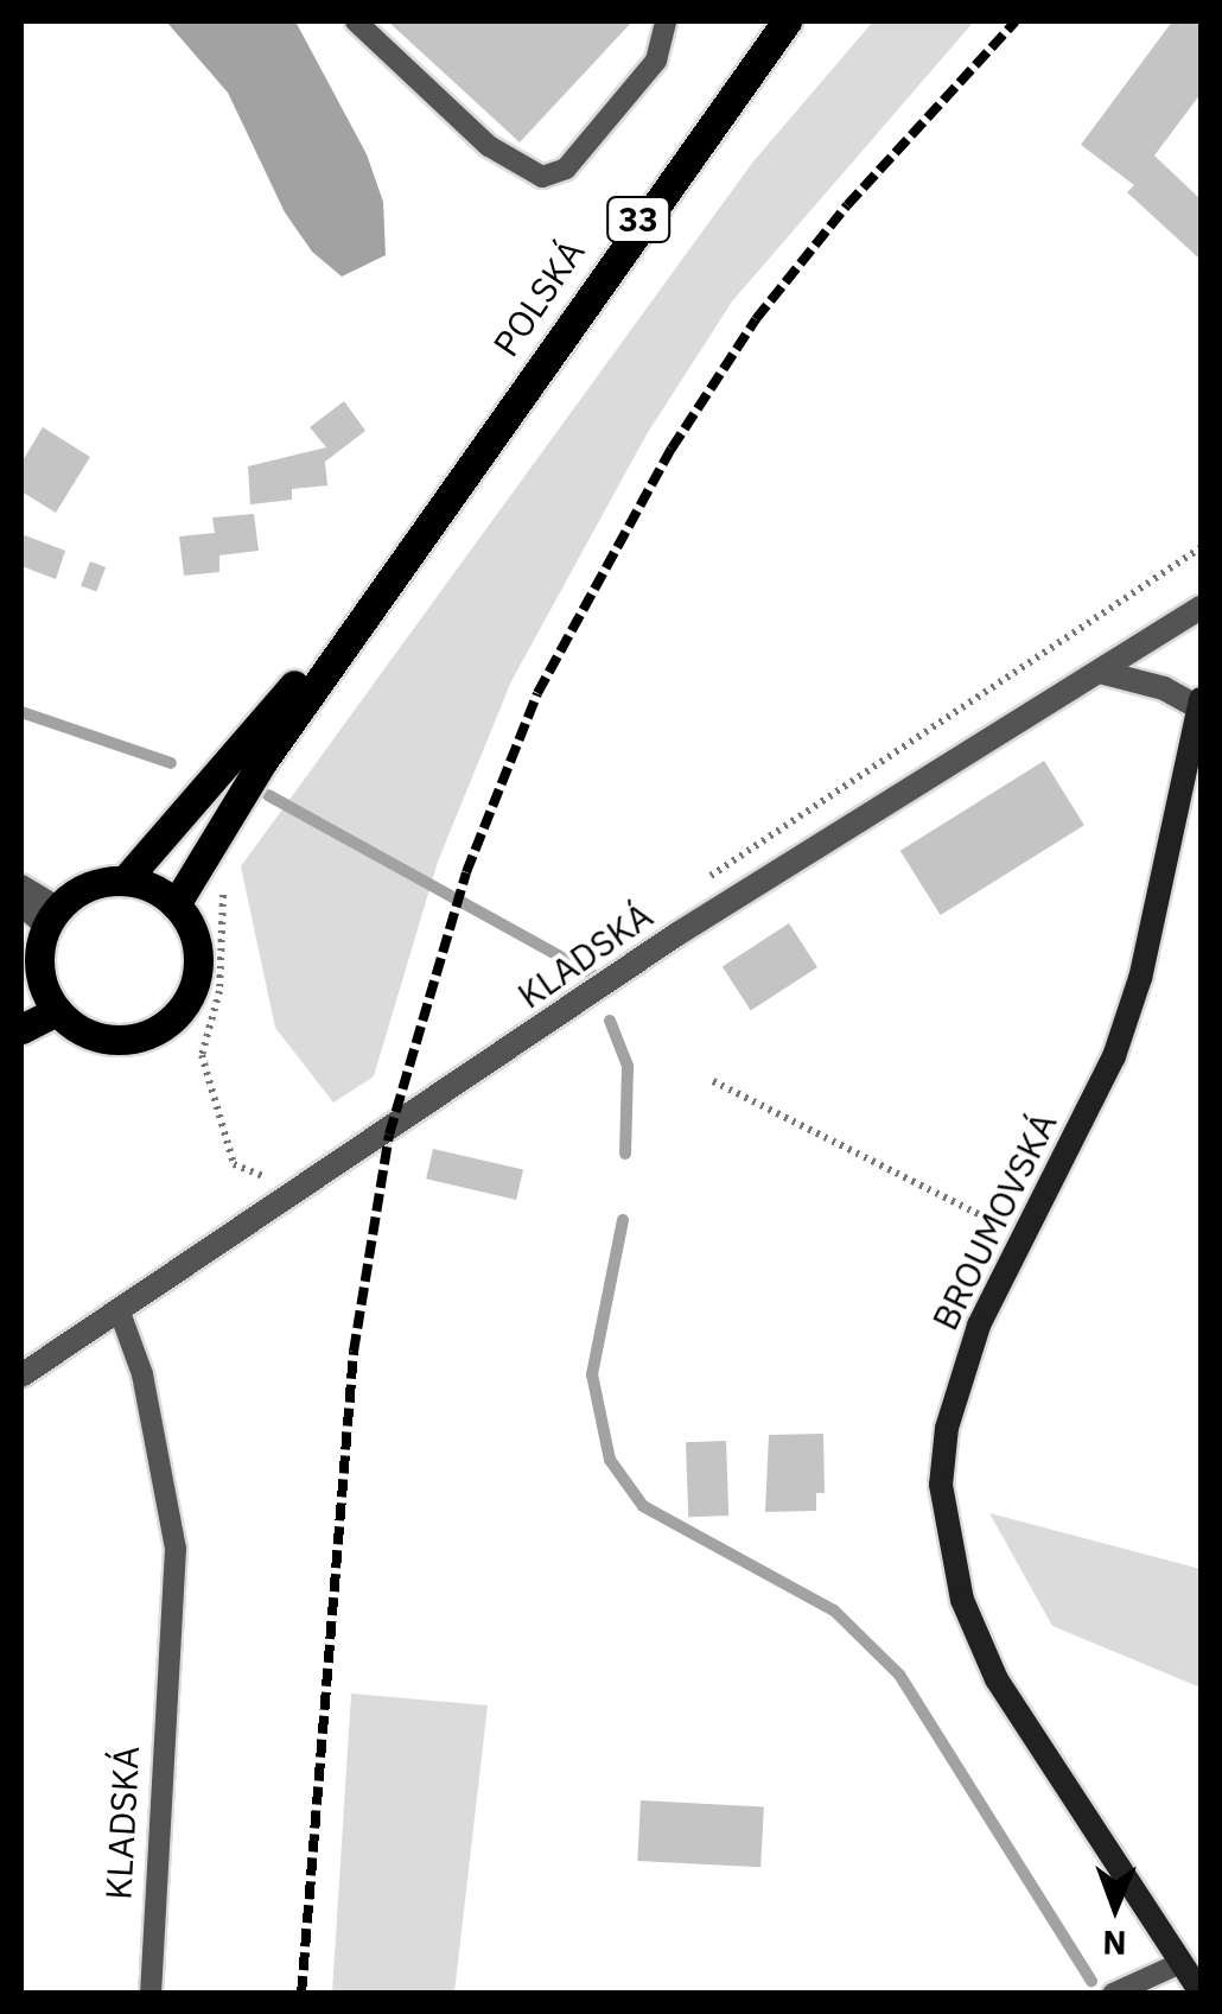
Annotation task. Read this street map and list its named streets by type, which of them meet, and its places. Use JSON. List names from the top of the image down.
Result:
{
  "streets": {
    "main road": ["33", "POLSKÁ", "BROUMOVSKÁ"],
    "street": ["KLADSKÁ"]
  },
  "north": "bottom"
}
